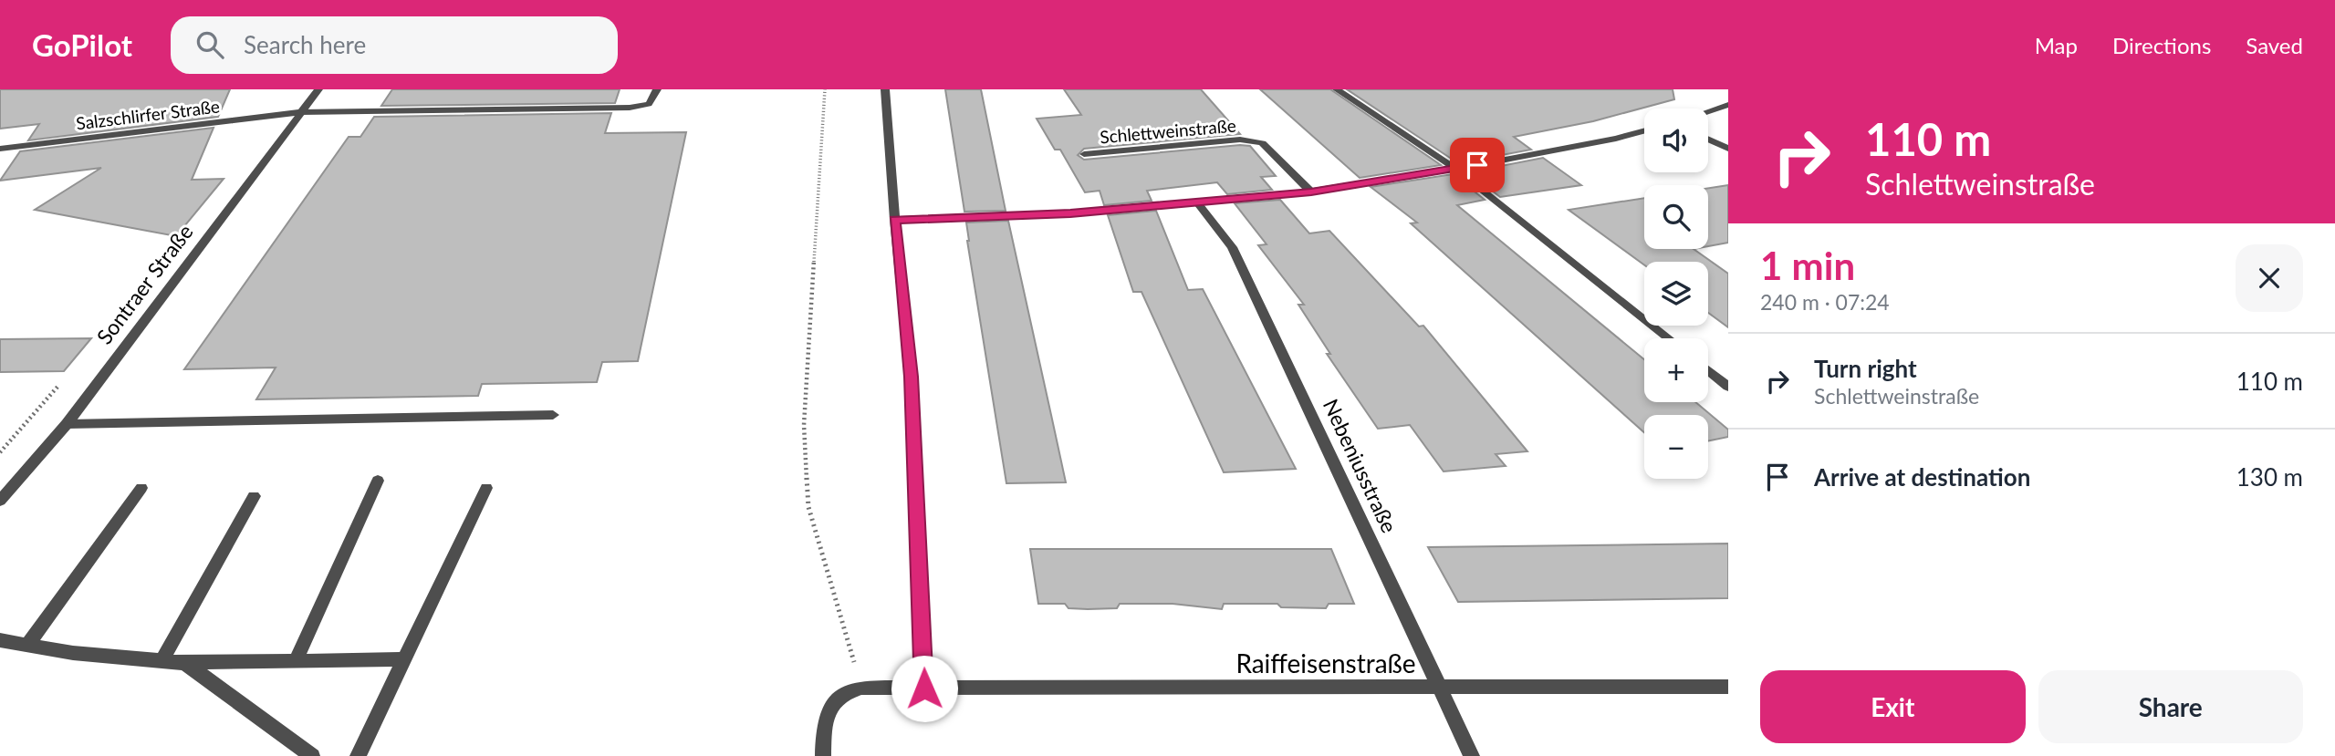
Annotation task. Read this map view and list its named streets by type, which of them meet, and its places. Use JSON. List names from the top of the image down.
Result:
{
  "streets": {
    "street": [
      "Salzschlirfer Straße",
      "Schlettweinstraße",
      "Sontraer Straße",
      "Nebeniusstraße",
      "Raiffeisenstraße"
    ]
  },
  "crossings": [
    ["Salzschlirfer Straße", "Sontraer Straße"],
    ["Nebeniusstraße", "Raiffeisenstraße"]
  ],
  "page": {
    "header": "GoPilot",
    "search": "Search here",
    "nav": ["Map", "Directions", "Saved"],
    "turn": ["110 m", "Schlettweinstraße"],
    "map_buttons": ["+", "−"],
    "heading": ["1 min", "240 m · 07:24"],
    "list": [
      {
        "name": "Turn right",
        "note": "Schlettweinstraße",
        "value": "110 m"
      },
      {
        "name": "Arrive at destination",
        "value": "130 m"
      }
    ],
    "buttons": ["Exit", "Share"]
  }
}
